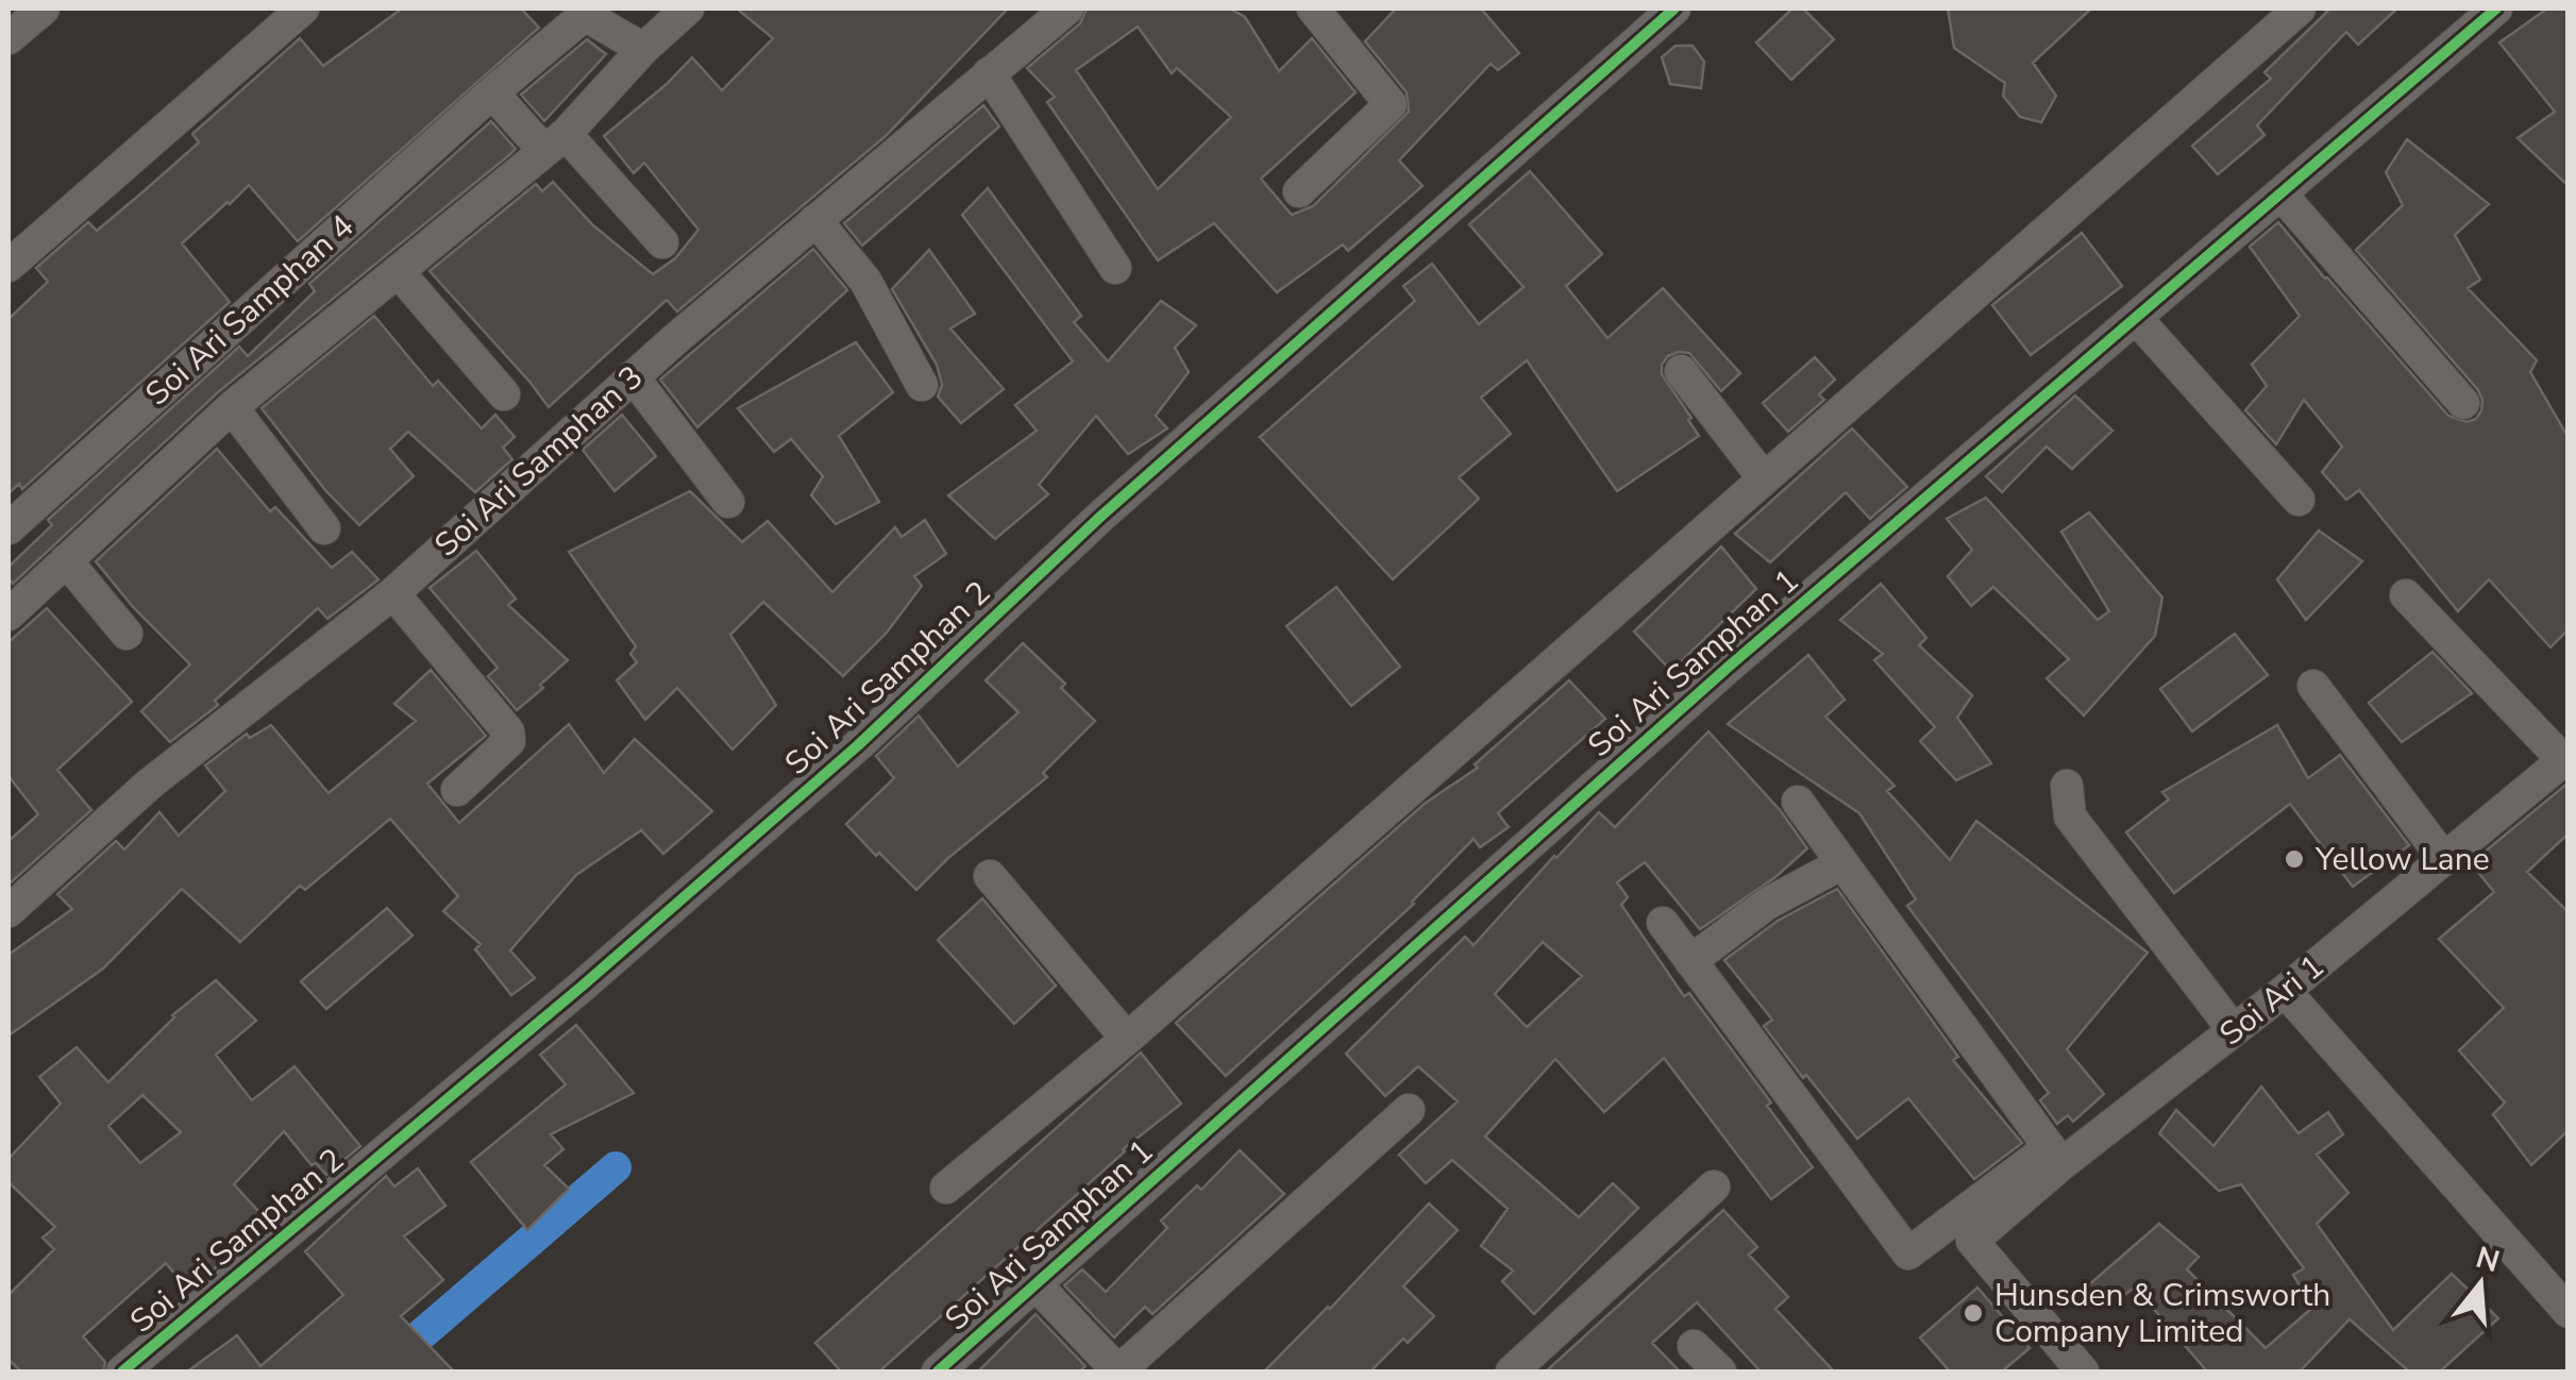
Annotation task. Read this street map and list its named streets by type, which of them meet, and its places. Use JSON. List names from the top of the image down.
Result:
{
  "streets": {
    "street": [
      "Soi Ari Samphan 4",
      "Soi Ari Samphan 3",
      "Soi Ari Samphan 1",
      "Soi Ari Samphan 2",
      "Soi Ari 1"
    ]
  },
  "places": ["Yellow Lane", "Hunsden & Crimsworth Company Limited"],
  "north": "top"
}
